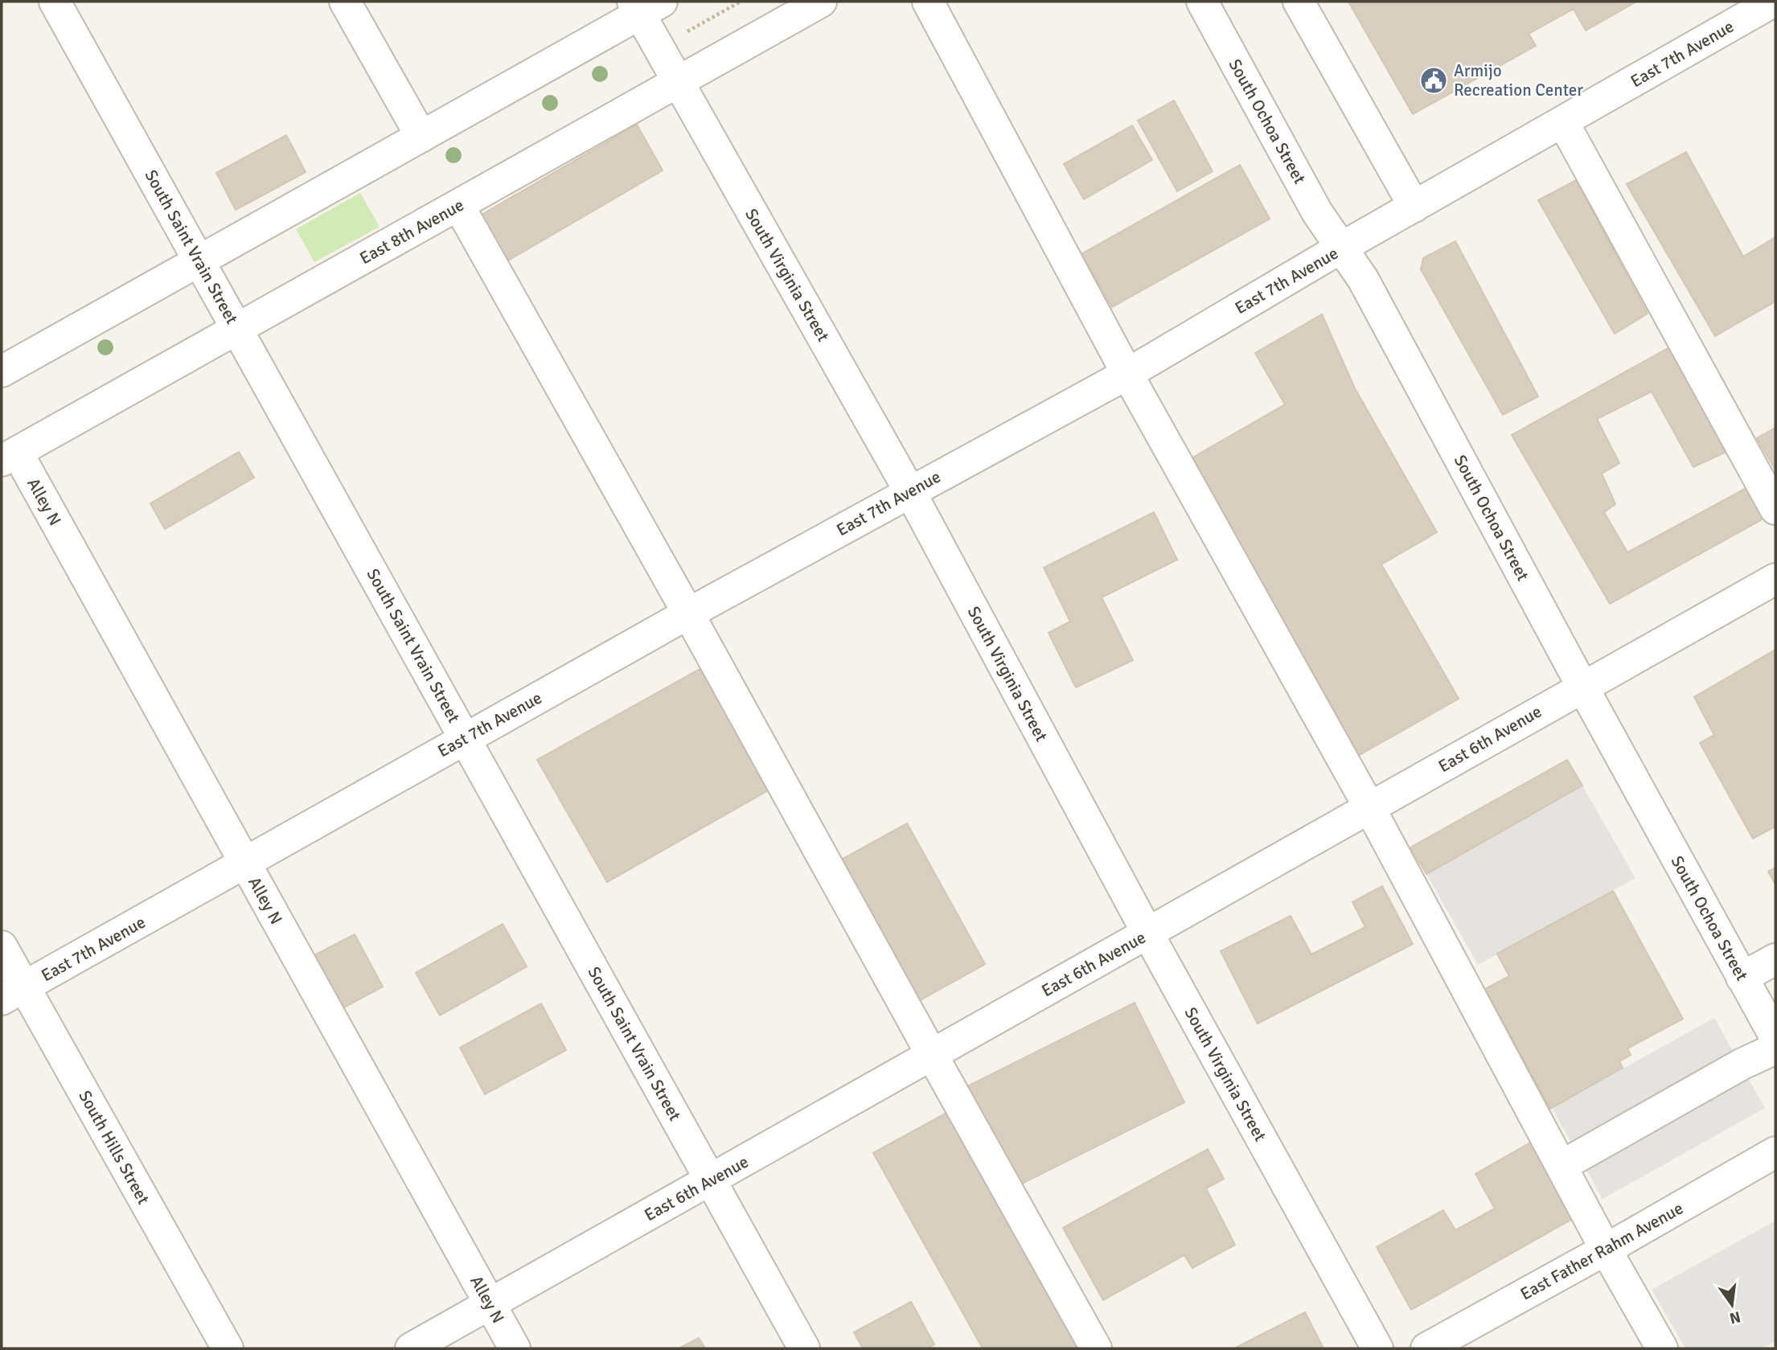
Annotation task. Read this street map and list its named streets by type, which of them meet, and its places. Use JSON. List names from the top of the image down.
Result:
{
  "streets": {
    "street": [
      "East 7th Avenue",
      "South Ochoa Street",
      "East 8th Avenue",
      "South Saint Vrain Street",
      "South Virginia Street",
      "Alley N",
      "East 6th Avenue",
      "South Hills Street",
      "East Father Rahm Avenue"
    ]
  },
  "crossings": [
    ["East 7th Avenue", "South Ochoa Street"],
    ["East 7th Avenue", "South Saint Vrain Street"],
    ["East 7th Avenue", "South Virginia Street"],
    ["East 7th Avenue", "Alley N"],
    ["East 7th Avenue", "South Hills Street"],
    ["South Ochoa Street", "East 6th Avenue"],
    ["East 8th Avenue", "South Saint Vrain Street"],
    ["East 8th Avenue", "South Virginia Street"],
    ["East 8th Avenue", "Alley N"],
    ["South Saint Vrain Street", "East 6th Avenue"],
    ["South Virginia Street", "East 6th Avenue"],
    ["Alley N", "East 6th Avenue"]
  ],
  "places": {
    "public building": ["Armijo Recreation Center"]
  },
  "north": "bottom"
}
